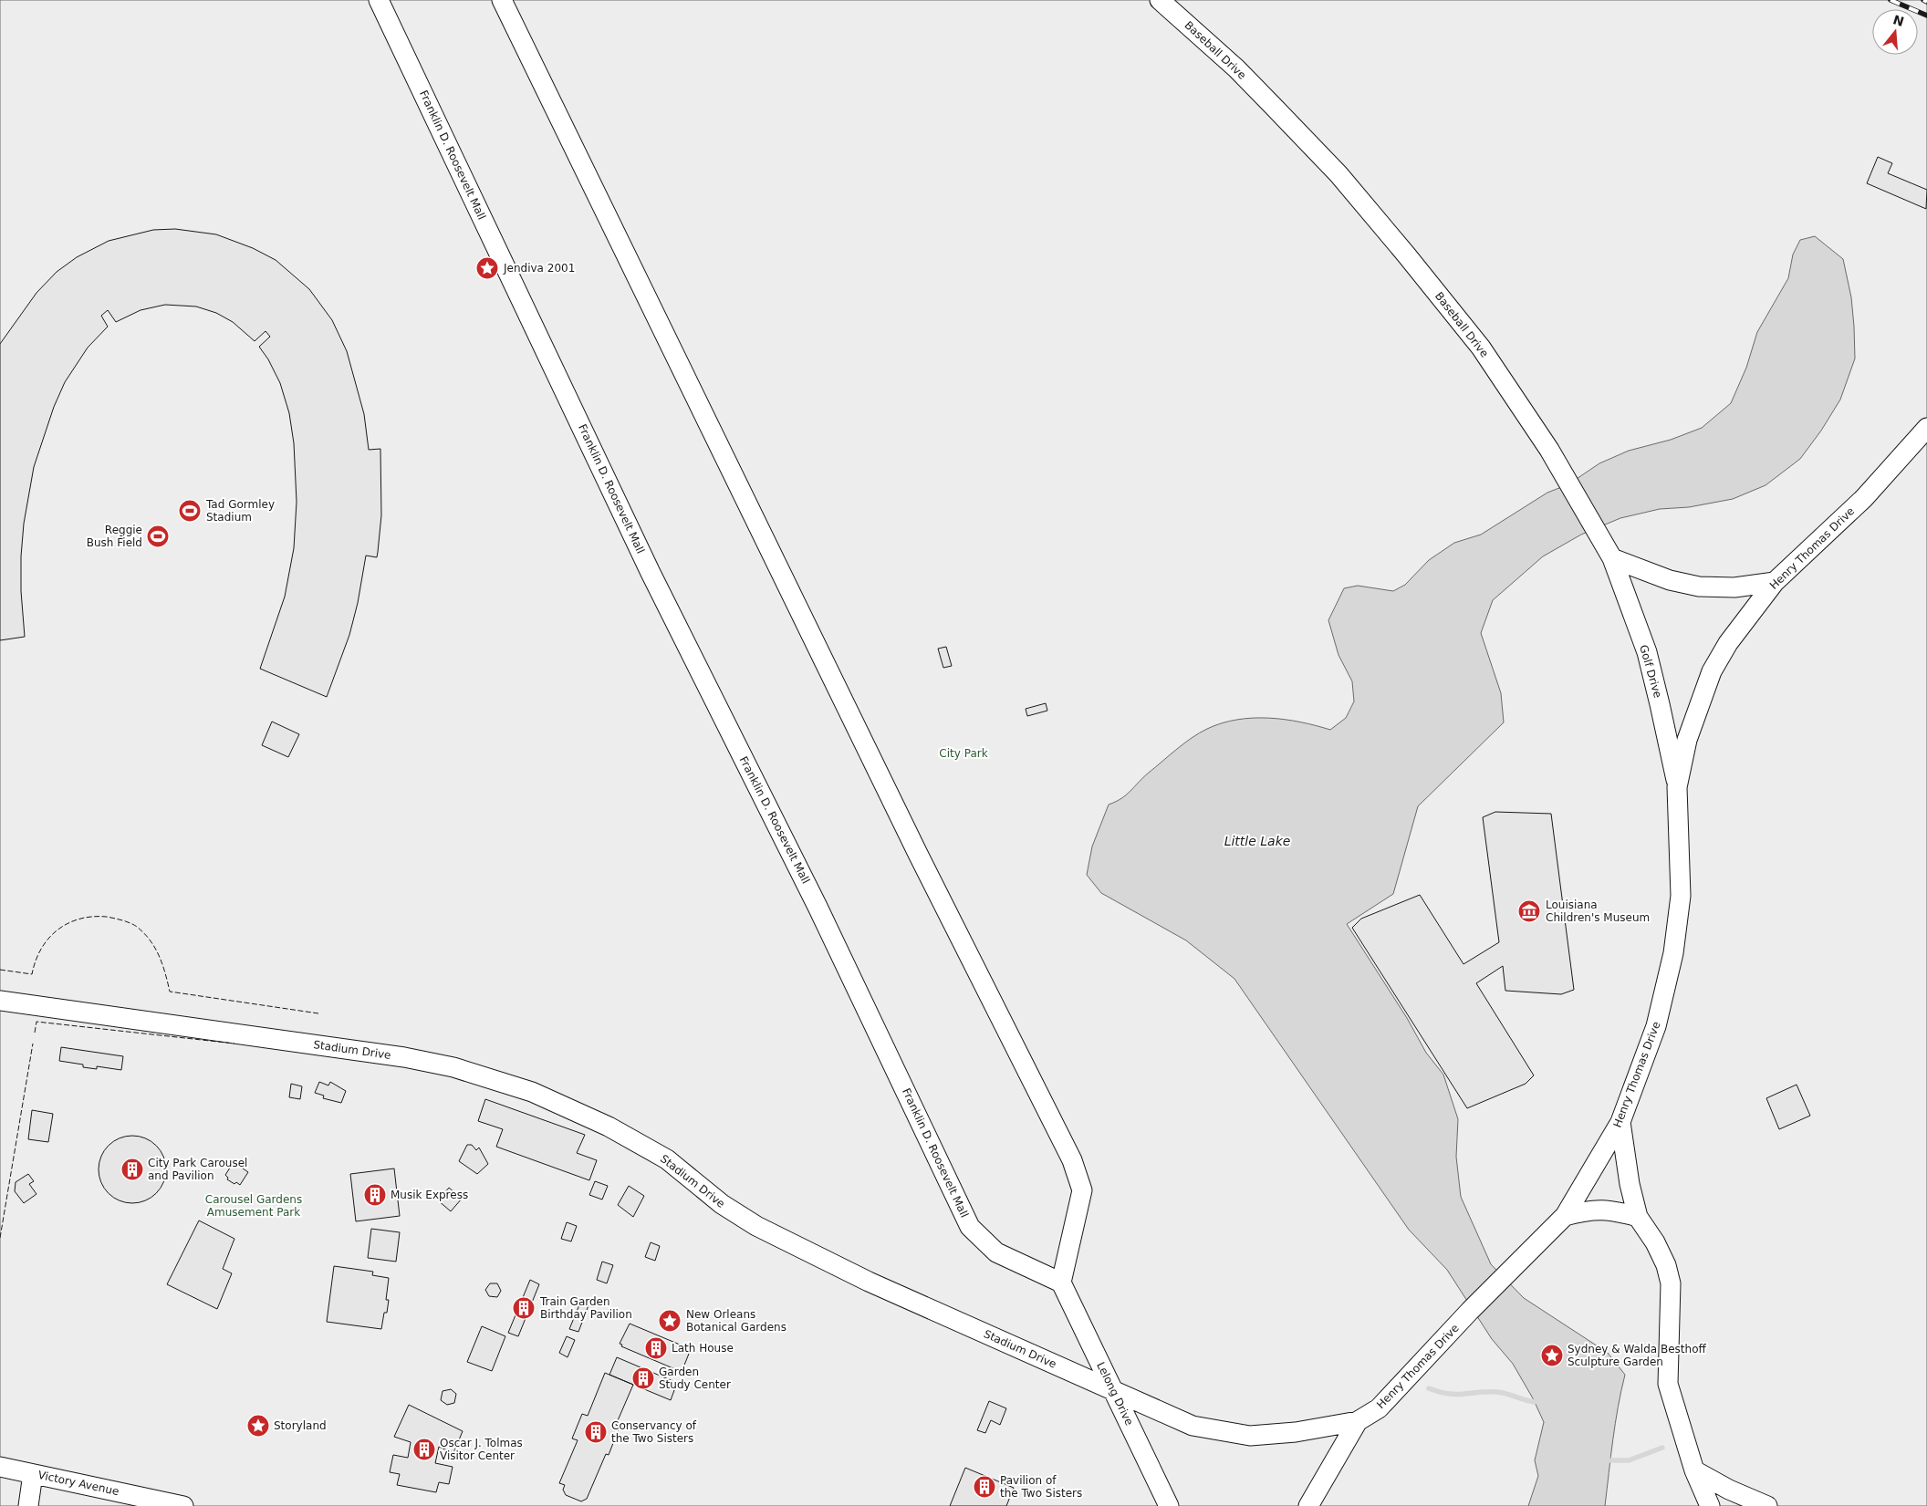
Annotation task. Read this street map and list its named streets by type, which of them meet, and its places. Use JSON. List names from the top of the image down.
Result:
{
  "streets": {
    "street": [
      "Baseball Drive",
      "Franklin D. Roosevelt Mall",
      "Henry Thomas Drive",
      "Golf Drive",
      "Stadium Drive",
      "Lelong Drive",
      "Victory Avenue"
    ]
  },
  "crossings": [
    ["Baseball Drive", "Golf Drive"],
    ["Franklin D. Roosevelt Mall", "Lelong Drive"],
    ["Henry Thomas Drive", "Golf Drive"],
    ["Henry Thomas Drive", "Stadium Drive"],
    ["Stadium Drive", "Lelong Drive"]
  ],
  "water": ["Little Lake"],
  "parks": ["City Park", "Carousel Gardens Amusement Park"],
  "places": {
    "place": [
      "Jendiva 2001",
      "New Orleans Botanical Gardens",
      "Sydney & Walda Besthoff Sculpture Garden",
      "Storyland"
    ],
    "sports": ["Tad Gormley Stadium", "Reggie Bush Field"],
    "museum": ["Louisiana Children's Museum"],
    "building": [
      "City Park Carousel and Pavilion",
      "Musik Express",
      "Train Garden Birthday Pavilion",
      "Lath House",
      "Garden Study Center",
      "Conservancy of the Two Sisters",
      "Oscar J. Tolmas Visitor Center",
      "Pavilion of the Two Sisters"
    ]
  },
  "north": "top"
}
